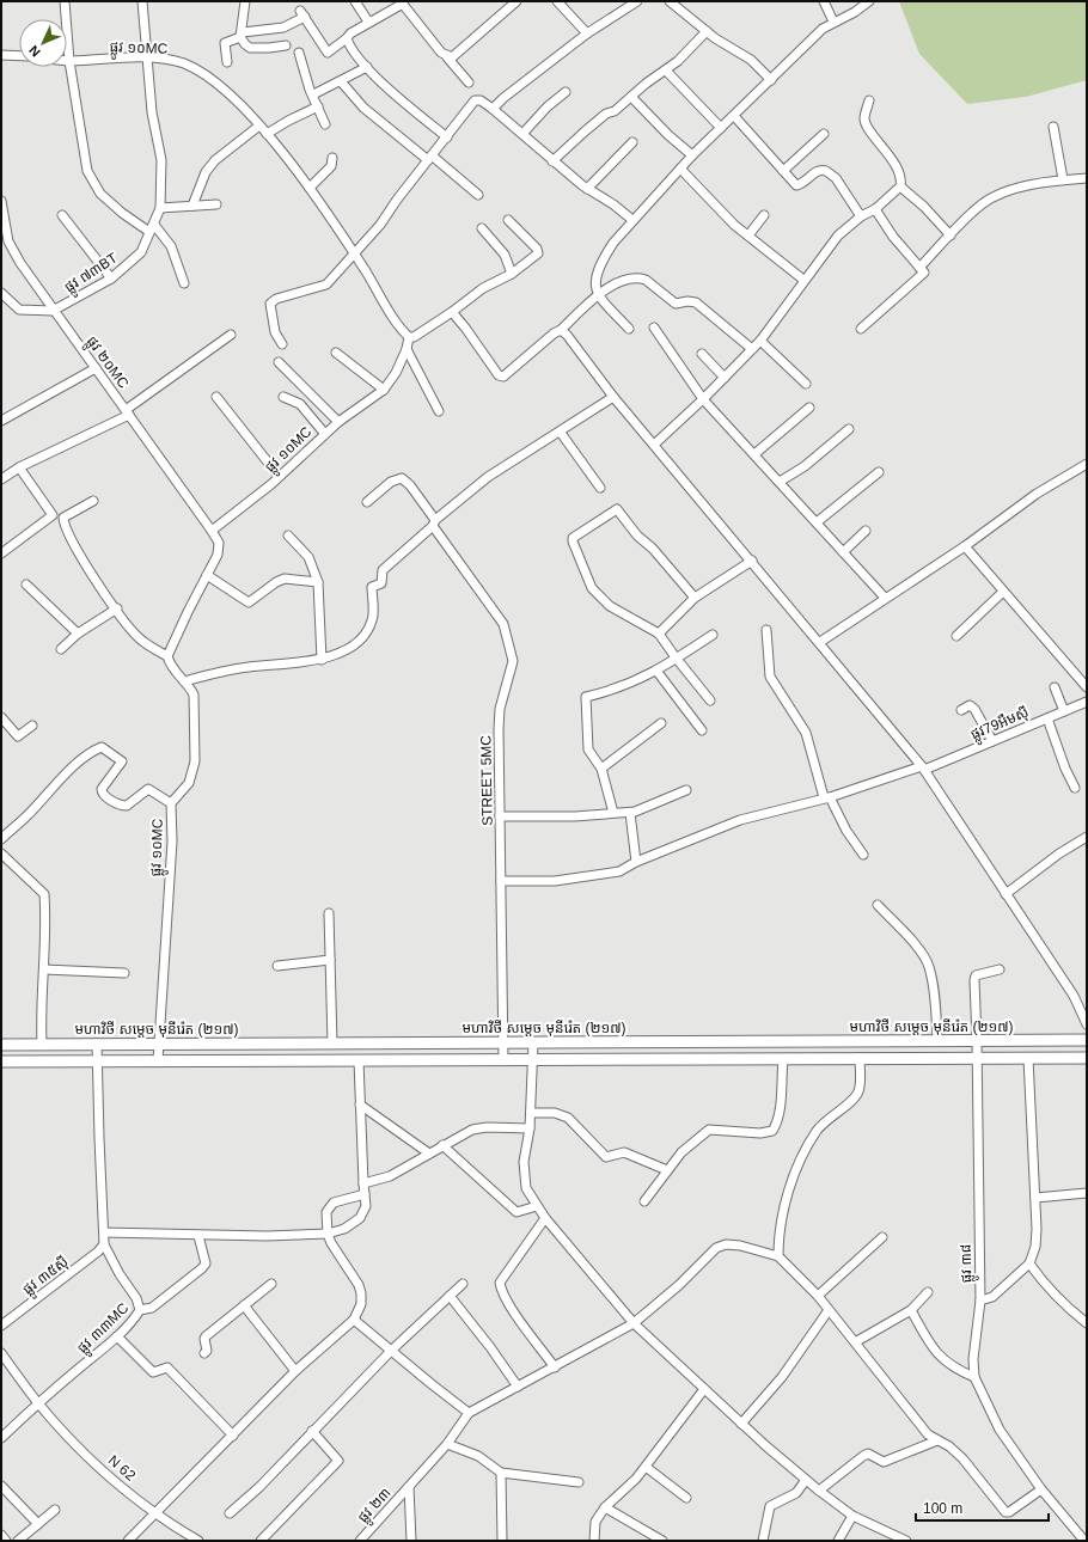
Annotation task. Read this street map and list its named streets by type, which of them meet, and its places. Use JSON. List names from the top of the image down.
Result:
{
  "streets": {
    "main road": ["មហាវិថី សម្តេច មុនីរ៉េត (២១៧)"],
    "street": [
      "ផ្លូវ ១០MC",
      "ផ្លូវ ៧៣BT",
      "ផ្លូវ ២០MC",
      "ផ្លូវ79អឹមស៊ី",
      "STREET 5MC",
      "ផ្លូវ ៣៨",
      "ផ្លូវ ៣៥ស៊ី",
      "ផ្លូវ ៣៣MC",
      "N 62",
      "ផ្លូវ ២៣"
    ]
  },
  "crossings": [
    ["ផ្លូវ ១០MC", "ផ្លូវ ៧៣BT"],
    ["ផ្លូវ ១០MC", "ផ្លូវ ២០MC"],
    ["ផ្លូវ ១០MC", "មហាវិថី សម្តេច មុនីរ៉េត (២១៧)"],
    ["ផ្លូវ ៧៣BT", "ផ្លូវ ២០MC"],
    ["ផ្លូវ79អឹមស៊ី", "STREET 5MC"],
    ["STREET 5MC", "មហាវិថី សម្តេច មុនីរ៉េត (២១៧)"],
    ["មហាវិថី សម្តេច មុនីរ៉េត (២១៧)", "ផ្លូវ ៣៨"],
    ["ផ្លូវ ៣៣MC", "N 62"]
  ],
  "scale_bar": "100 m",
  "north": "bottom left"
}
